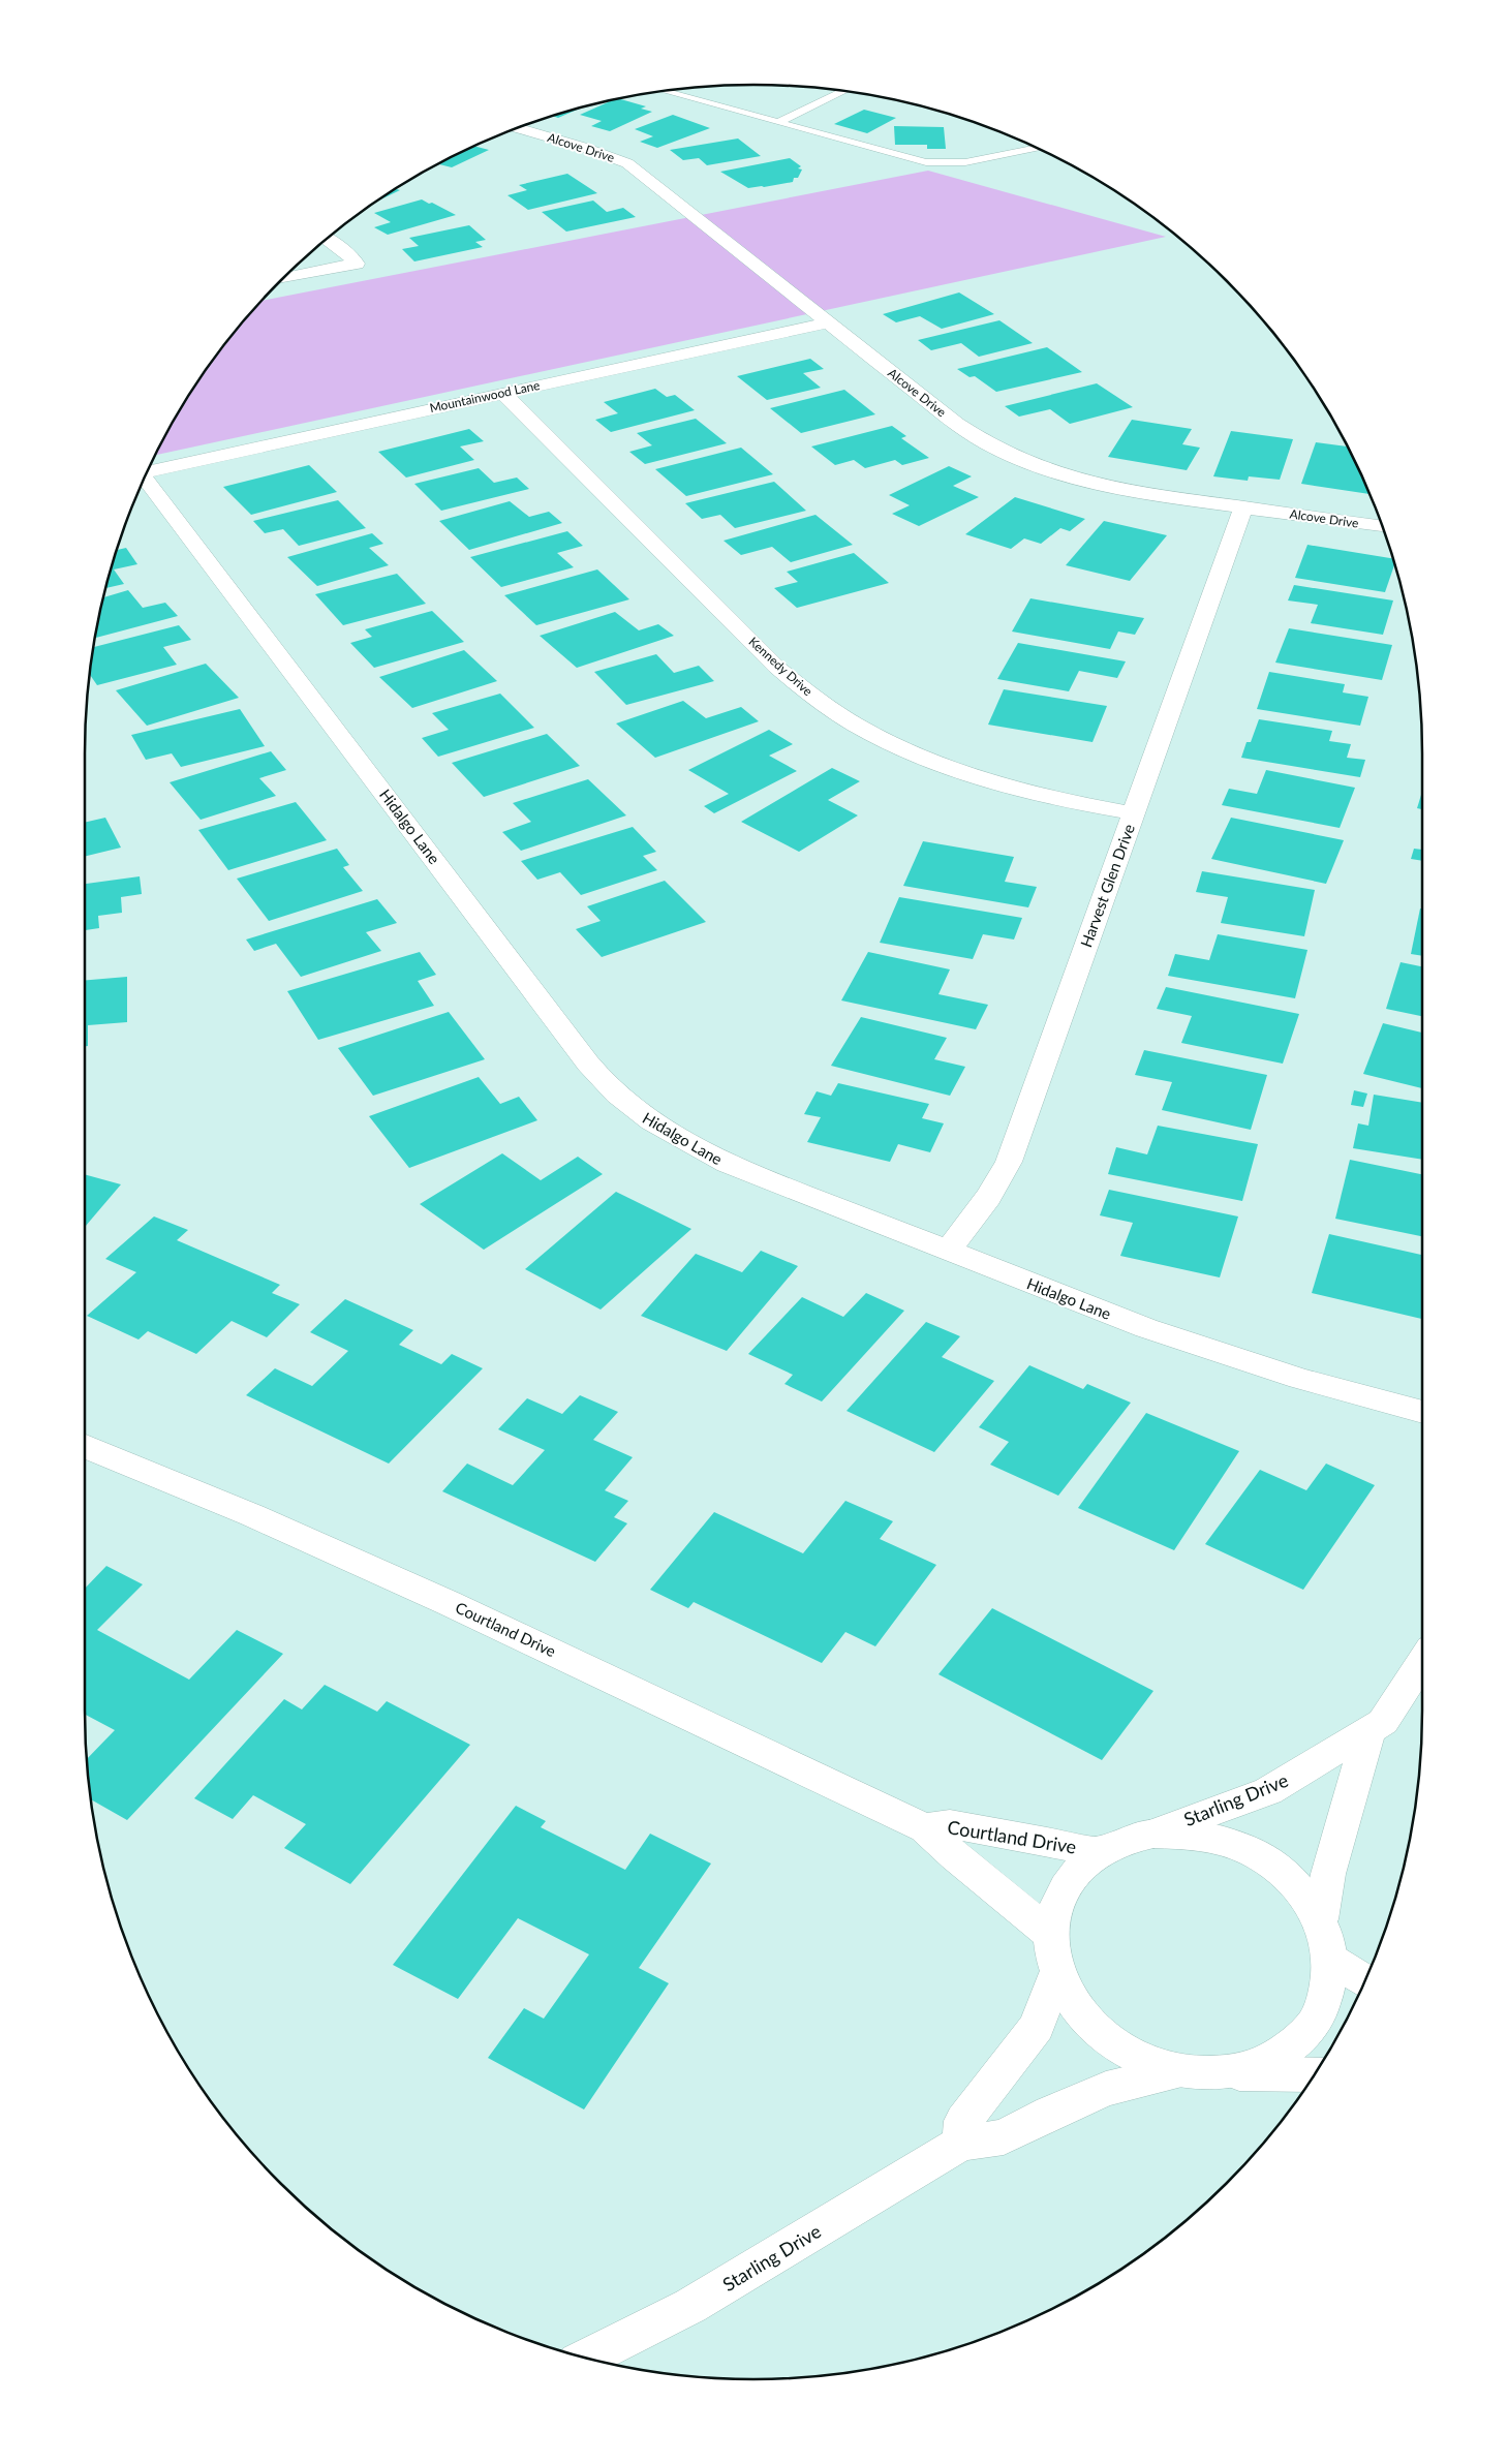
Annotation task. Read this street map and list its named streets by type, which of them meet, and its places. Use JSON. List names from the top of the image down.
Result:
{
  "streets": {
    "street": [
      "Alcove Drive",
      "Mountainwood Lane",
      "Kennedy Drive",
      "Hidalgo Lane",
      "Harvest Glen Drive",
      "Courtland Drive",
      "Starling Drive"
    ]
  },
  "crossings": [
    ["Alcove Drive", "Mountainwood Lane"],
    ["Alcove Drive", "Harvest Glen Drive"],
    ["Mountainwood Lane", "Kennedy Drive"],
    ["Kennedy Drive", "Harvest Glen Drive"],
    ["Hidalgo Lane", "Harvest Glen Drive"]
  ]
}
